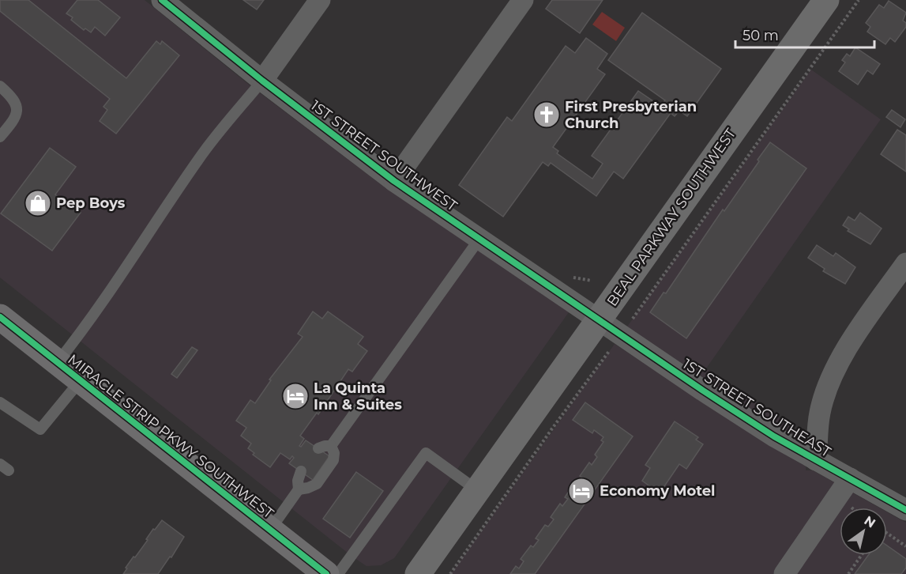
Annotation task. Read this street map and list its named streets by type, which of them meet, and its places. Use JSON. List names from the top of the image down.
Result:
{
  "streets": {
    "highway": ["MIRACLE STRIP PKWY SOUTHWEST"],
    "main road": ["BEAL PARKWAY SOUTHWEST"],
    "street": ["1ST STREET SOUTHWEST", "1ST STREET SOUTHEAST"]
  },
  "crossings": [
    ["1ST STREET SOUTHWEST", "BEAL PARKWAY SOUTHWEST"],
    ["1ST STREET SOUTHWEST", "1ST STREET SOUTHEAST"],
    ["BEAL PARKWAY SOUTHWEST", "1ST STREET SOUTHEAST"]
  ],
  "places": {
    "church": ["First Presbyterian Church"],
    "shop": ["Pep Boys"],
    "hotel": ["La Quinta Inn & Suites", "Economy Motel"]
  },
  "scale_bar": "50 m",
  "north": "top right"
}
